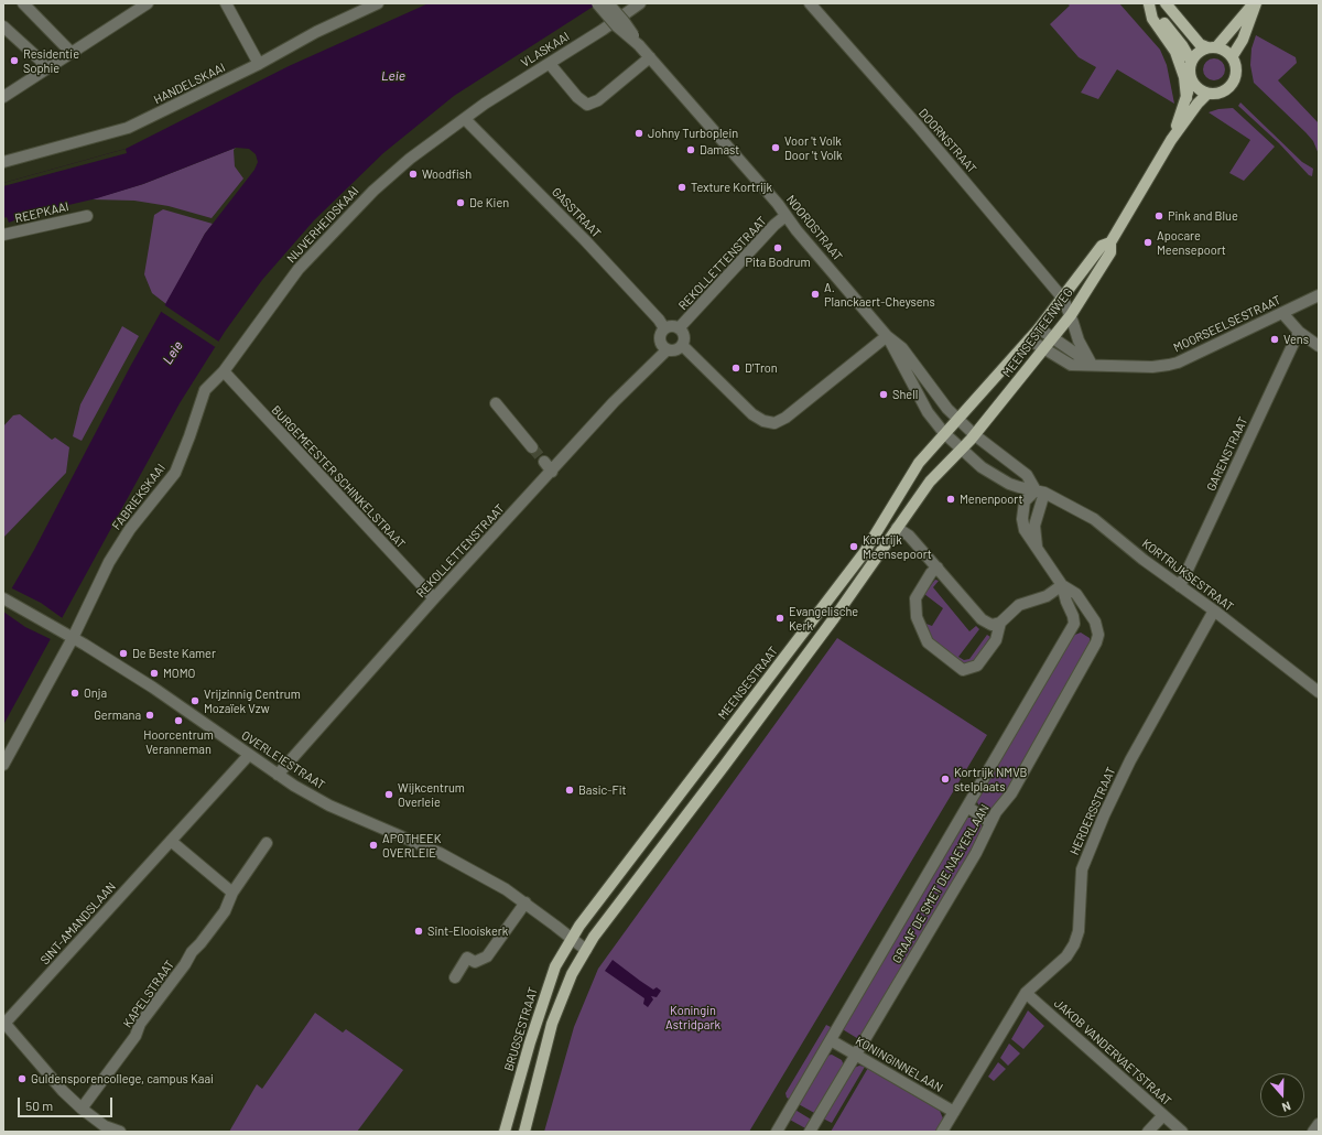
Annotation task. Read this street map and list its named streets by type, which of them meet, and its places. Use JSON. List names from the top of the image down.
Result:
{
  "streets": {
    "main road": ["MEENSESTEENWEG", "MEENSESTRAAT", "BRUGSESTRAAT"],
    "street": [
      "VLASKAAI",
      "HANDELSKAAI",
      "DOORNSTRAAT",
      "REEPKAAI",
      "GASSTRAAT",
      "NIJVERHEIDSKAAI",
      "NOORDSTRAAT",
      "REKOLLETTENSTRAAT",
      "MOORSEELSESTRAAT",
      "GARENSTRAAT",
      "BURGEMEESTER SCHINKELSTRAAT",
      "FABRIEKSKAAI",
      "KORTRIJKSESTRAAT",
      "OVERLEIESTRAAT",
      "HERDERSSTRAAT",
      "GRAAF DE SMET DE NAEYERLAAN",
      "SINT-AMANDSLAAN",
      "KAPELSTRAAT",
      "JAKOB VANDERVAETSTRAAT",
      "KONINGINNELAAN"
    ]
  },
  "crossings": [
    ["VLASKAAI", "GASSTRAAT"],
    ["VLASKAAI", "NIJVERHEIDSKAAI"],
    ["DOORNSTRAAT", "MEENSESTEENWEG"],
    ["GASSTRAAT", "NIJVERHEIDSKAAI"],
    ["GASSTRAAT", "REKOLLETTENSTRAAT"],
    ["NIJVERHEIDSKAAI", "BURGEMEESTER SCHINKELSTRAAT"],
    ["NIJVERHEIDSKAAI", "FABRIEKSKAAI"],
    ["NOORDSTRAAT", "REKOLLETTENSTRAAT"],
    ["NOORDSTRAAT", "MEENSESTEENWEG"],
    ["NOORDSTRAAT", "KORTRIJKSESTRAAT"],
    ["NOORDSTRAAT", "MEENSESTRAAT"],
    ["REKOLLETTENSTRAAT", "BURGEMEESTER SCHINKELSTRAAT"],
    ["REKOLLETTENSTRAAT", "OVERLEIESTRAAT"],
    ["MOORSEELSESTRAAT", "MEENSESTEENWEG"],
    ["MEENSESTEENWEG", "KORTRIJKSESTRAAT"],
    ["MEENSESTEENWEG", "MEENSESTRAAT"],
    ["GARENSTRAAT", "KORTRIJKSESTRAAT"],
    ["BURGEMEESTER SCHINKELSTRAAT", "FABRIEKSKAAI"],
    ["FABRIEKSKAAI", "OVERLEIESTRAAT"],
    ["KORTRIJKSESTRAAT", "HERDERSSTRAAT"],
    ["KORTRIJKSESTRAAT", "GRAAF DE SMET DE NAEYERLAAN"],
    ["MEENSESTRAAT", "OVERLEIESTRAAT"],
    ["MEENSESTRAAT", "BRUGSESTRAAT"],
    ["OVERLEIESTRAAT", "SINT-AMANDSLAAN"],
    ["OVERLEIESTRAAT", "BRUGSESTRAAT"],
    ["HERDERSSTRAAT", "JAKOB VANDERVAETSTRAAT"],
    ["HERDERSSTRAAT", "KONINGINNELAAN"],
    ["GRAAF DE SMET DE NAEYERLAAN", "KONINGINNELAAN"]
  ],
  "water": ["Leie"],
  "parks": ["Koningin Astridpark"],
  "places": [
    "Residentie Sophie",
    "Johny Turboplein",
    "Voor 't Volk Door 't Volk",
    "Damast",
    "Woodfish",
    "Texture Kortrijk",
    "De Kien",
    "Pink and Blue",
    "Apocare Meensepoort",
    "Pita Bodrum",
    "A. Planckaert-Cheysens",
    "Vens",
    "D'Tron",
    "Shell",
    "Menenpoort",
    "Kortrijk Meensepoort",
    "Evangelische Kerk",
    "De Beste Kamer",
    "MOMO",
    "Onja",
    "Vrijzinnig Centrum Mozaïek Vzw",
    "Germana",
    "Hoorcentrum Veranneman",
    "Kortrijk NMVB stelplaats",
    "Basic-Fit",
    "Wijkcentrum Overleie",
    "APOTHEEK OVERLEIE",
    "Sint-Elooiskerk",
    "Guldensporencollege, campus Kaai"
  ],
  "scale_bar": "50 m",
  "north": "bottom"
}
